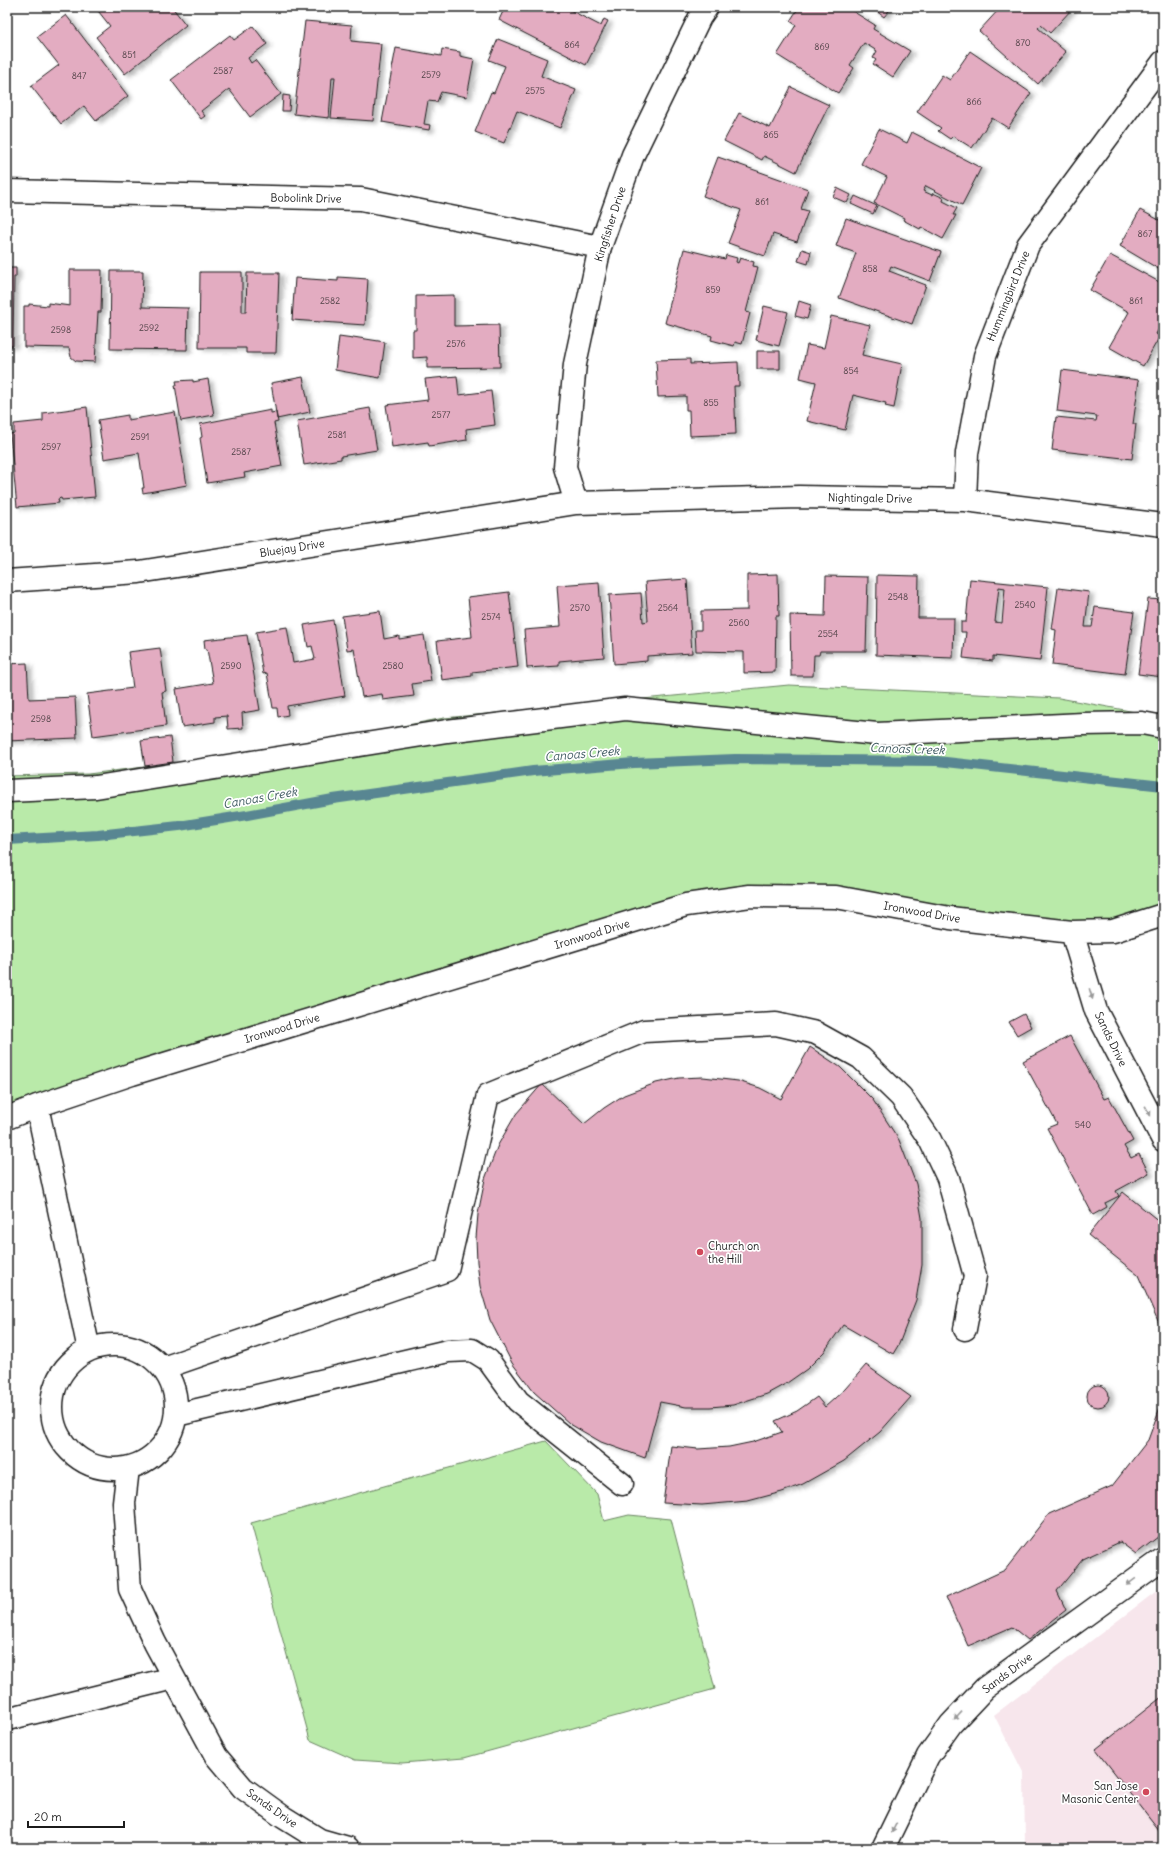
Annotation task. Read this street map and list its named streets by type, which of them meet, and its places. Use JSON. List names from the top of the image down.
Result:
{
  "streets": {
    "street": [
      "Bobolink Drive",
      "Kingfisher Drive",
      "Hummingbird Drive",
      "Nightingale Drive",
      "Bluejay Drive",
      "Ironwood Drive",
      "Sands Drive"
    ]
  },
  "crossings": [
    ["Bobolink Drive", "Kingfisher Drive"],
    ["Kingfisher Drive", "Nightingale Drive"],
    ["Kingfisher Drive", "Bluejay Drive"],
    ["Hummingbird Drive", "Nightingale Drive"],
    ["Nightingale Drive", "Bluejay Drive"],
    ["Ironwood Drive", "Sands Drive"]
  ],
  "one_way": ["Sands Drive"],
  "water": ["Canoas Creek"],
  "places": ["Church on the Hill", "San Jose Masonic Center"],
  "house_numbers": [
    "870",
    "864",
    "869",
    "851",
    "2587",
    "2579",
    "847",
    "2575",
    "866",
    "865",
    "861",
    "867",
    "858",
    "859",
    "2582",
    "861",
    "2592",
    "2598",
    "2576",
    "854",
    "855",
    "2577",
    "2581",
    "2591",
    "2597",
    "2587",
    "2548",
    "2540",
    "2570",
    "2564",
    "2574",
    "2560",
    "2554",
    "2590",
    "2580",
    "2598",
    "540"
  ],
  "scale_bar": "20 m"
}
